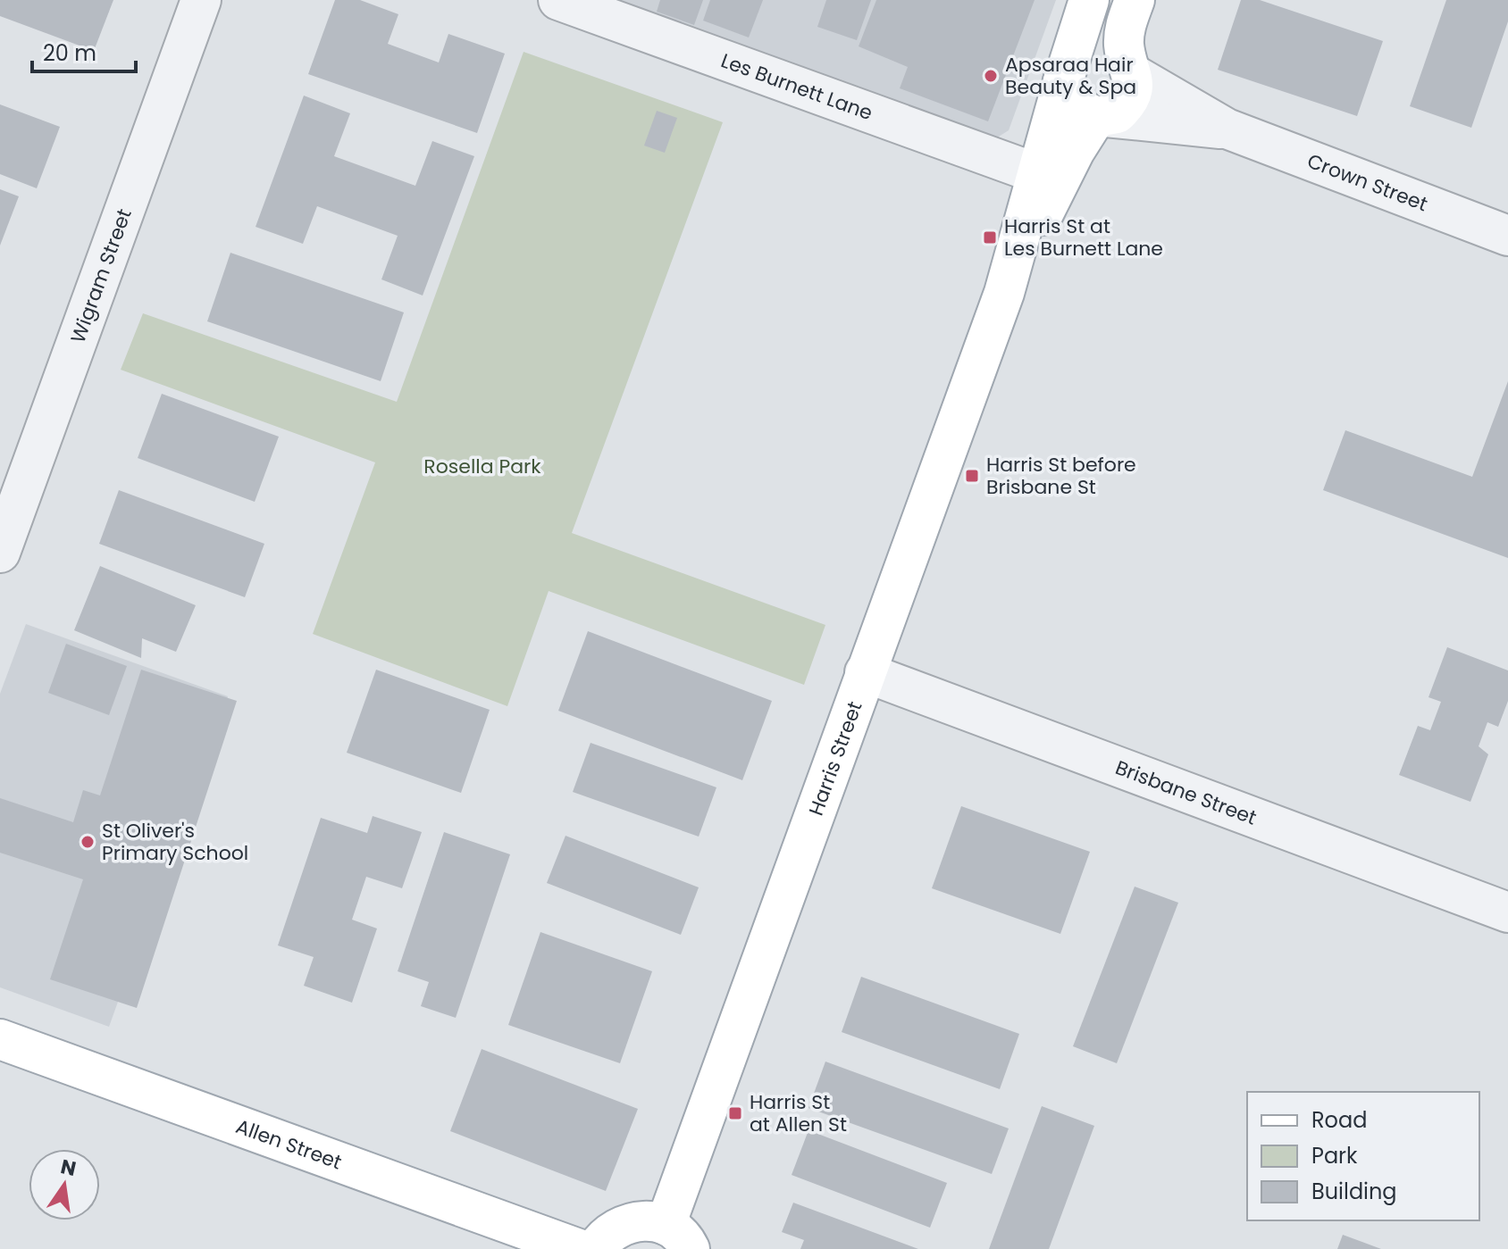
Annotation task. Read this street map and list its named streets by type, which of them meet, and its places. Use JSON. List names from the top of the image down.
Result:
{
  "streets": {
    "main road": ["Harris Street", "Allen Street"],
    "street": [
      "Les Burnett Lane",
      "Crown Street",
      "Wigram Street",
      "Brisbane Street"
    ]
  },
  "crossings": [
    ["Les Burnett Lane", "Harris Street"],
    ["Crown Street", "Harris Street"],
    ["Harris Street", "Brisbane Street"]
  ],
  "parks": ["Rosella Park"],
  "places": {
    "other": ["Apsaraa Hair Beauty & Spa", "St Oliver's Primary School"],
    "transit": ["Harris St at Les Burnett Lane", "Harris St before Brisbane St", "Harris St at Allen St"]
  },
  "legend": ["Road", "Park", "Building"],
  "scale_bar": "20 m",
  "north": "top"
}
